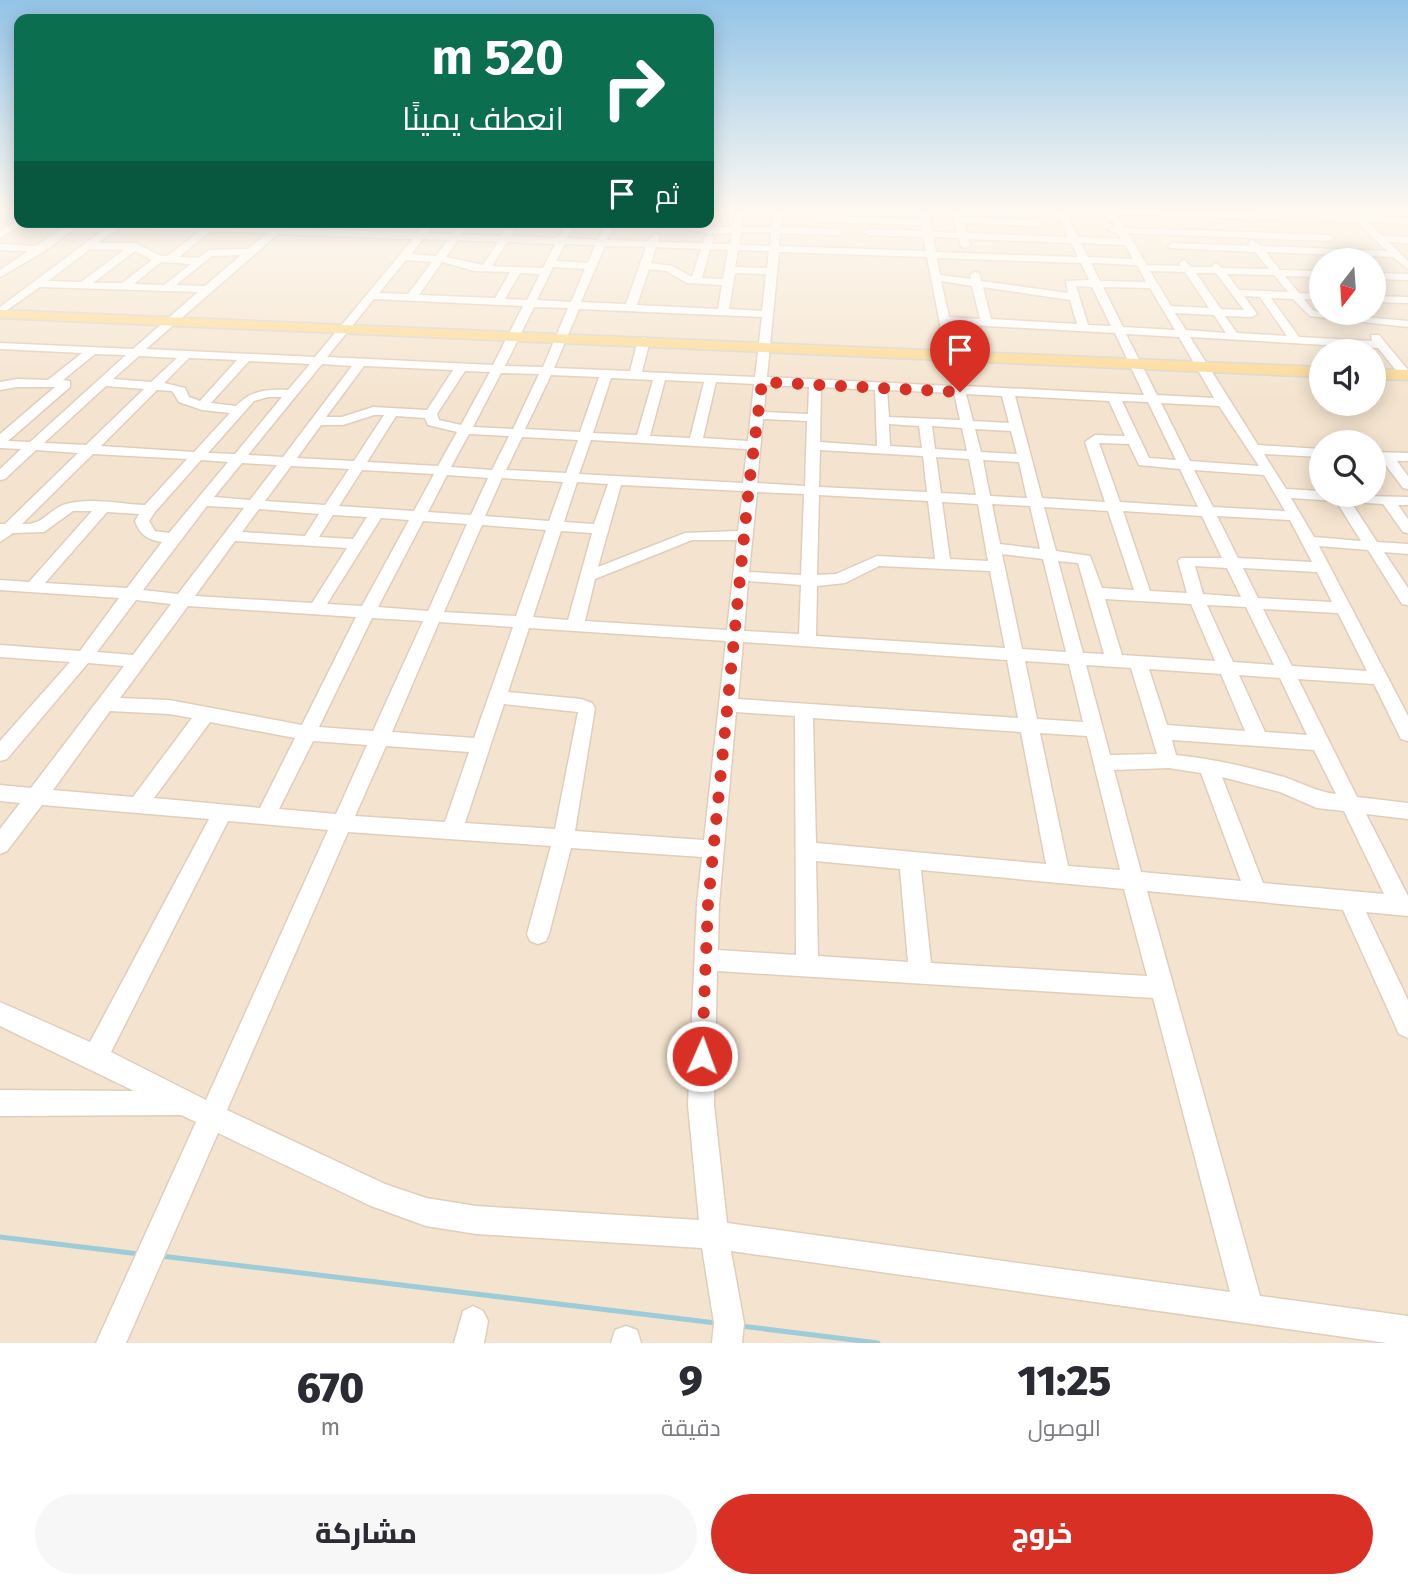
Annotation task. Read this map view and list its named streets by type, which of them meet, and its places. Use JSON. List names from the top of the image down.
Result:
{
  "north": "bottom",
  "page": {
    "turn": ["520 m", "انعطف يمينًا"],
    "then": "ثم",
    "eta": [
      "11:25",
      "الوصول",
      "9",
      "دقيقة",
      "670",
      "m"
    ],
    "buttons": ["خروج", "مشاركة"]
  }
}
